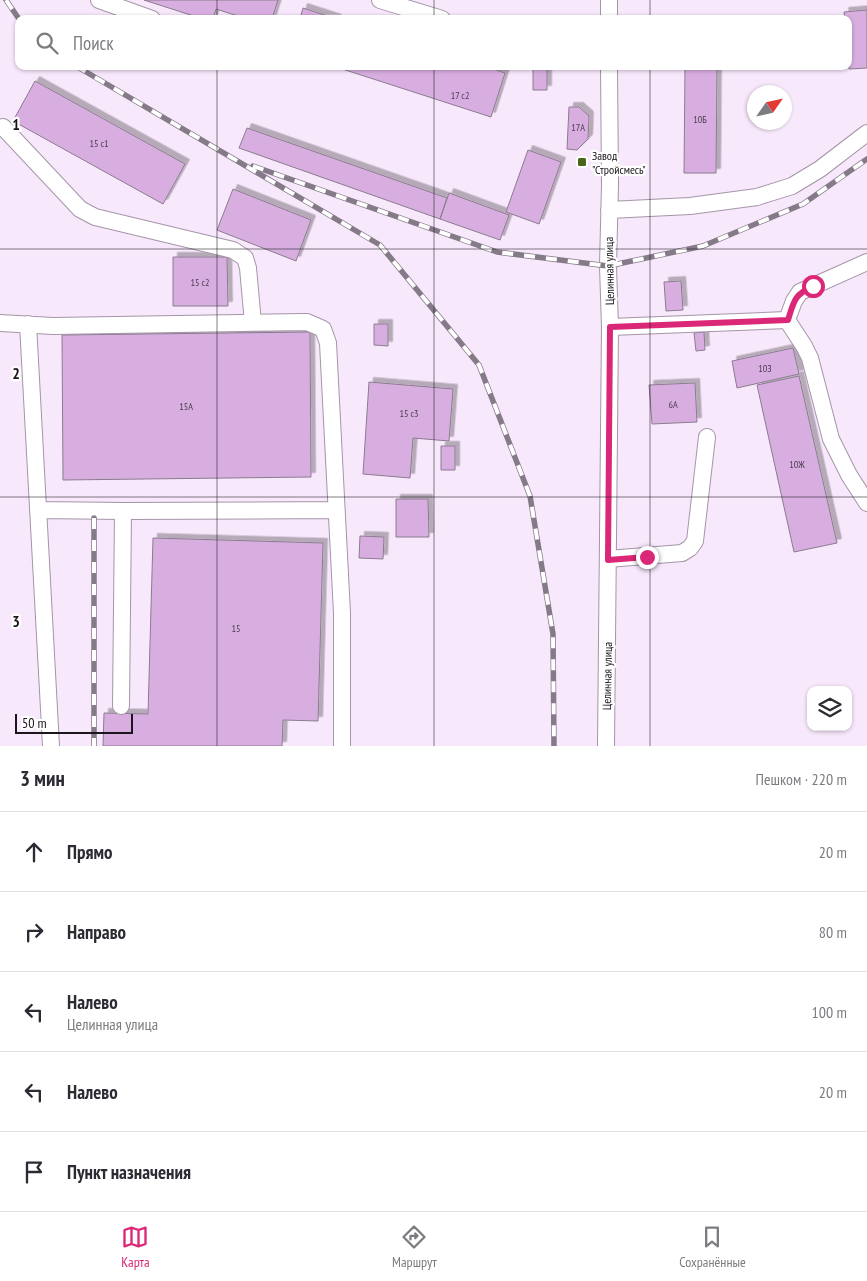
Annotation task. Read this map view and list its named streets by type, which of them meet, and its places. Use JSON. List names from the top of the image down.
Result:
{
  "streets": {
    "street": ["Целинная улица"]
  },
  "places": {
    "transit": ["Завод \"Стройсмесь\""]
  },
  "house_numbers": [
    "17 с2",
    "10Б",
    "17А",
    "15 с1",
    "15 с2",
    "10З",
    "6А",
    "15А",
    "15 с3",
    "10Ж",
    "15"
  ],
  "scale_bar": "50 m",
  "north": "top right",
  "page": {
    "search": "Поиск",
    "scale": "50 m",
    "heading": ["3 мин", "Пешком · 220 m"],
    "list": [
      ["Прямо", "20 m"],
      ["Направо", "80 m"],
      ["Налево", "Целинная улица", "100 m"],
      ["Налево", "20 m"],
      "Пункт назначения"
    ],
    "nav": ["Карта", "Маршрут", "Сохранённые"]
  },
  "grid": {
    "rows": ["1", "2", "3"]
  }
}
